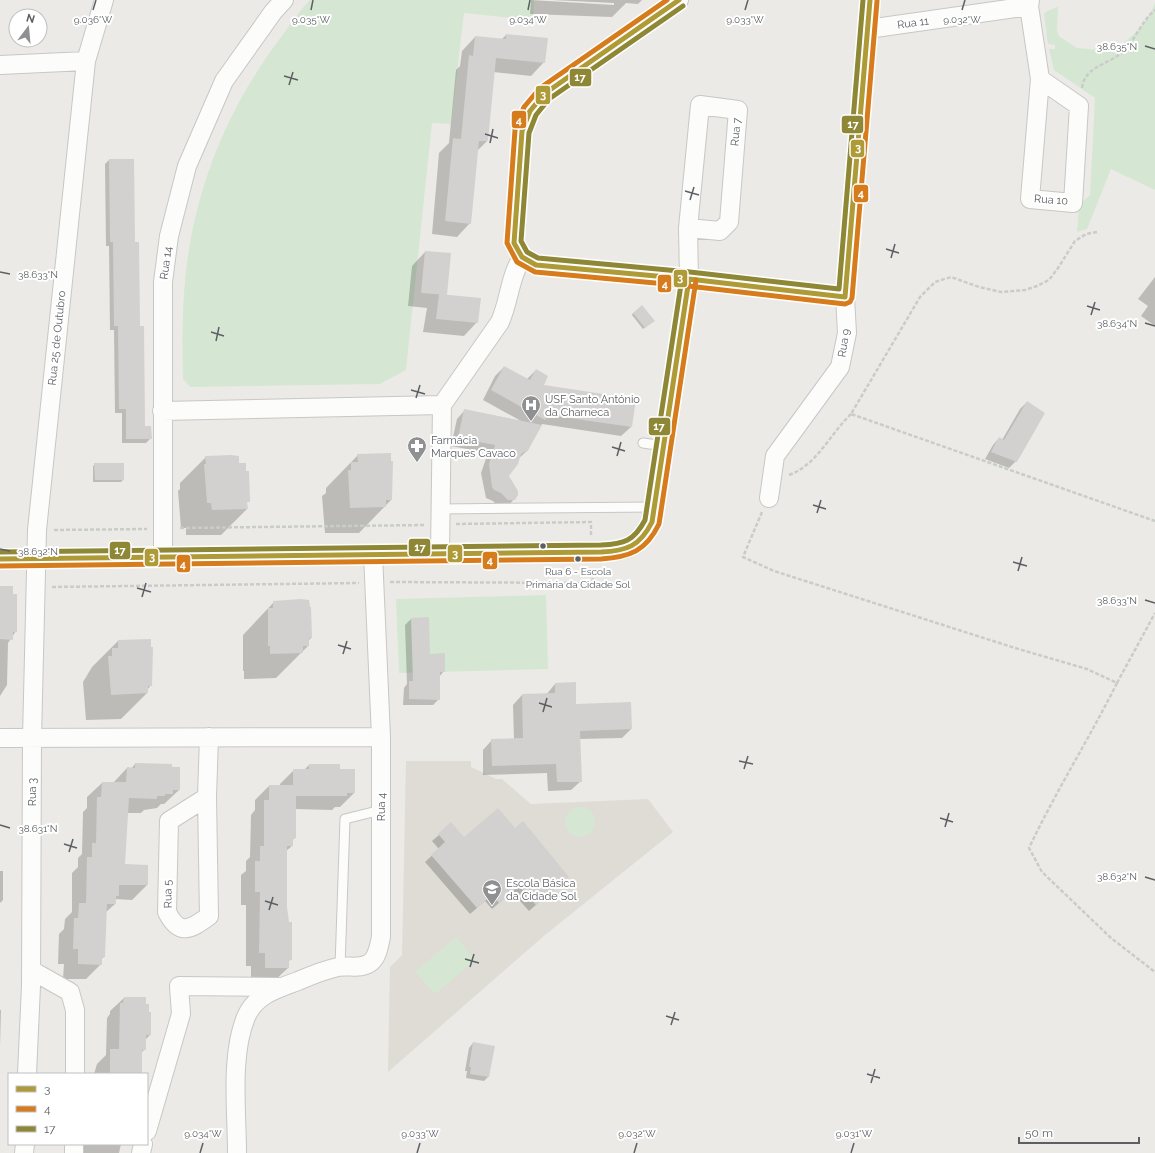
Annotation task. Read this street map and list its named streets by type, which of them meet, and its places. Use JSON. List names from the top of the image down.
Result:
{
  "streets": {
    "street": [
      "Rua 11",
      "Rua 7",
      "Rua 10",
      "Rua 14",
      "Rua 25 de Outubro",
      "Rua 9",
      "Rua 3",
      "Rua 4",
      "Rua 5"
    ]
  },
  "crossings": [
    ["Rua 11", "Rua 10"],
    ["Rua 11", "Rua 9"],
    ["Rua 25 de Outubro", "Rua 3"]
  ],
  "places": {
    "hospital": ["USF Santo António da Charneca"],
    "pharmacy": ["Farmácia Marques Cavaco"],
    "other": ["Rua 6 - Escola Primária da Cidade Sol"],
    "school or university": ["Escola Básica da Cidade Sol"]
  },
  "lines": ["transit line 3", "transit line 4", "transit line 17"],
  "legend": ["3", "4", "17"],
  "scale_bar": "50 m",
  "north": "top",
  "coordinates": [
    "9.036°W",
    "9.035°W",
    "9.034°W",
    "9.033°W",
    "9.032°W",
    "38.635°N",
    "38.633°N",
    "38.634°N",
    "38.632°N",
    "38.631°N",
    "9.031°W"
  ]
}
